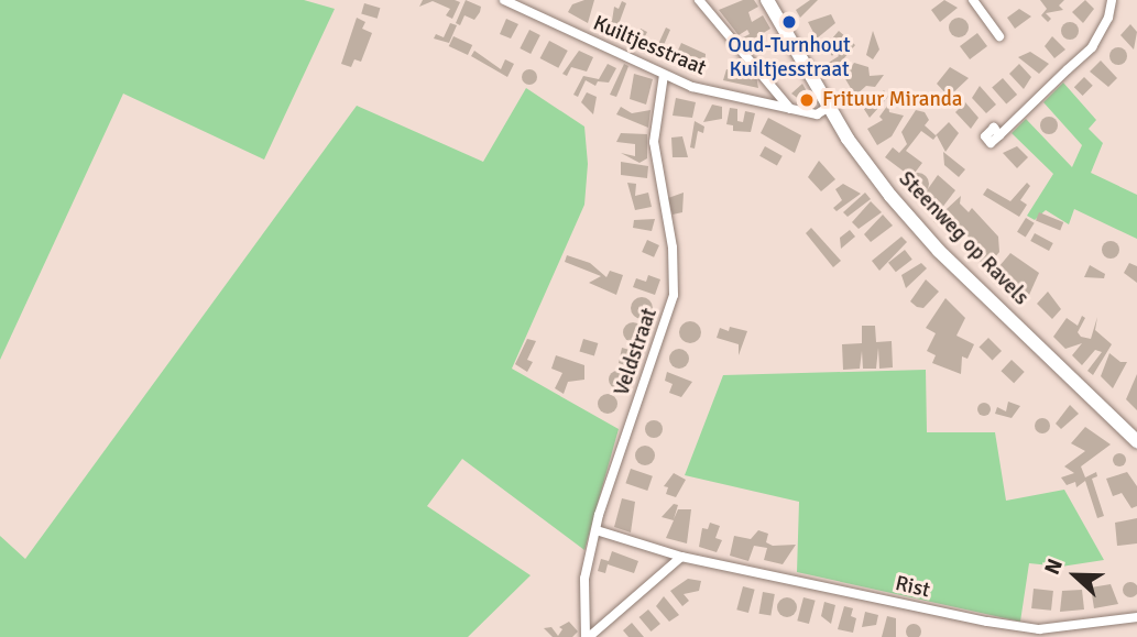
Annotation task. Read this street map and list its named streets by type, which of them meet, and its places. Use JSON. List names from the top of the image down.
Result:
{
  "streets": {
    "main road": ["Steenweg op Ravels"],
    "street": ["Kuiltjesstraat", "Veldstraat", "Rist"]
  },
  "crossings": [
    ["Kuiltjesstraat", "Steenweg op Ravels"],
    ["Kuiltjesstraat", "Veldstraat"],
    ["Veldstraat", "Rist"]
  ],
  "places": ["Oud-Turnhout Kuiltjesstraat", "Frituur Miranda"],
  "north": "left"
}
